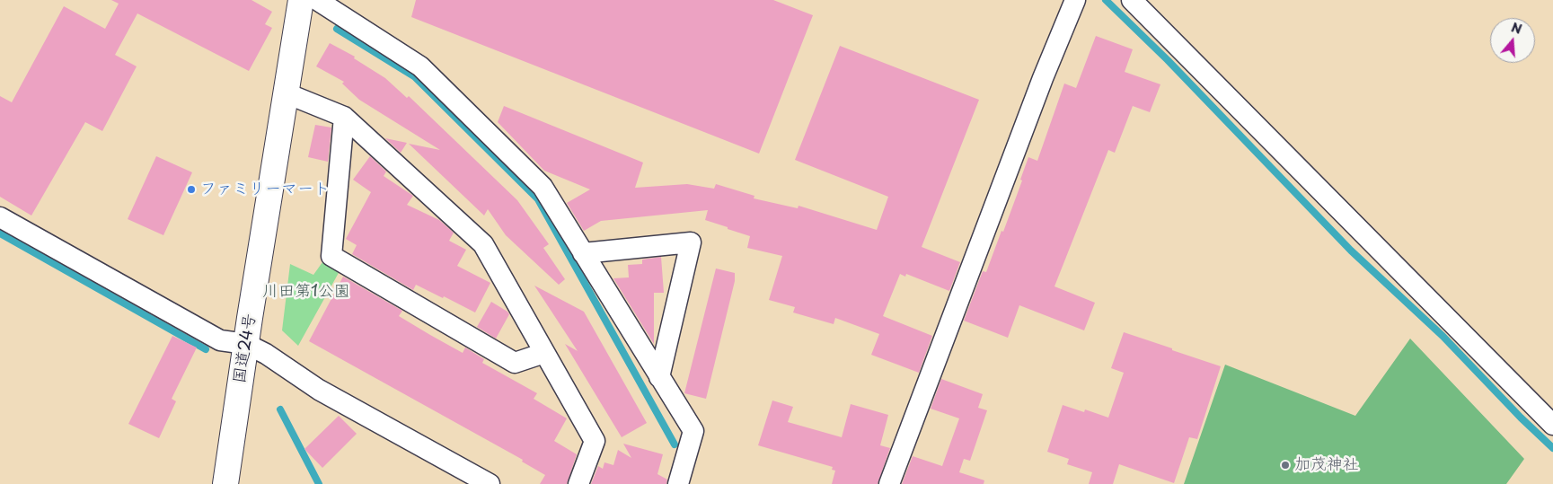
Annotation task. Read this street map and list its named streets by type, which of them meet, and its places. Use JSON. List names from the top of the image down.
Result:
{
  "streets": {
    "highway": ["国道24号"]
  },
  "parks": ["川田第1公園"],
  "places": ["ファミリーマート", "加茂神社"],
  "north": "top"
}
